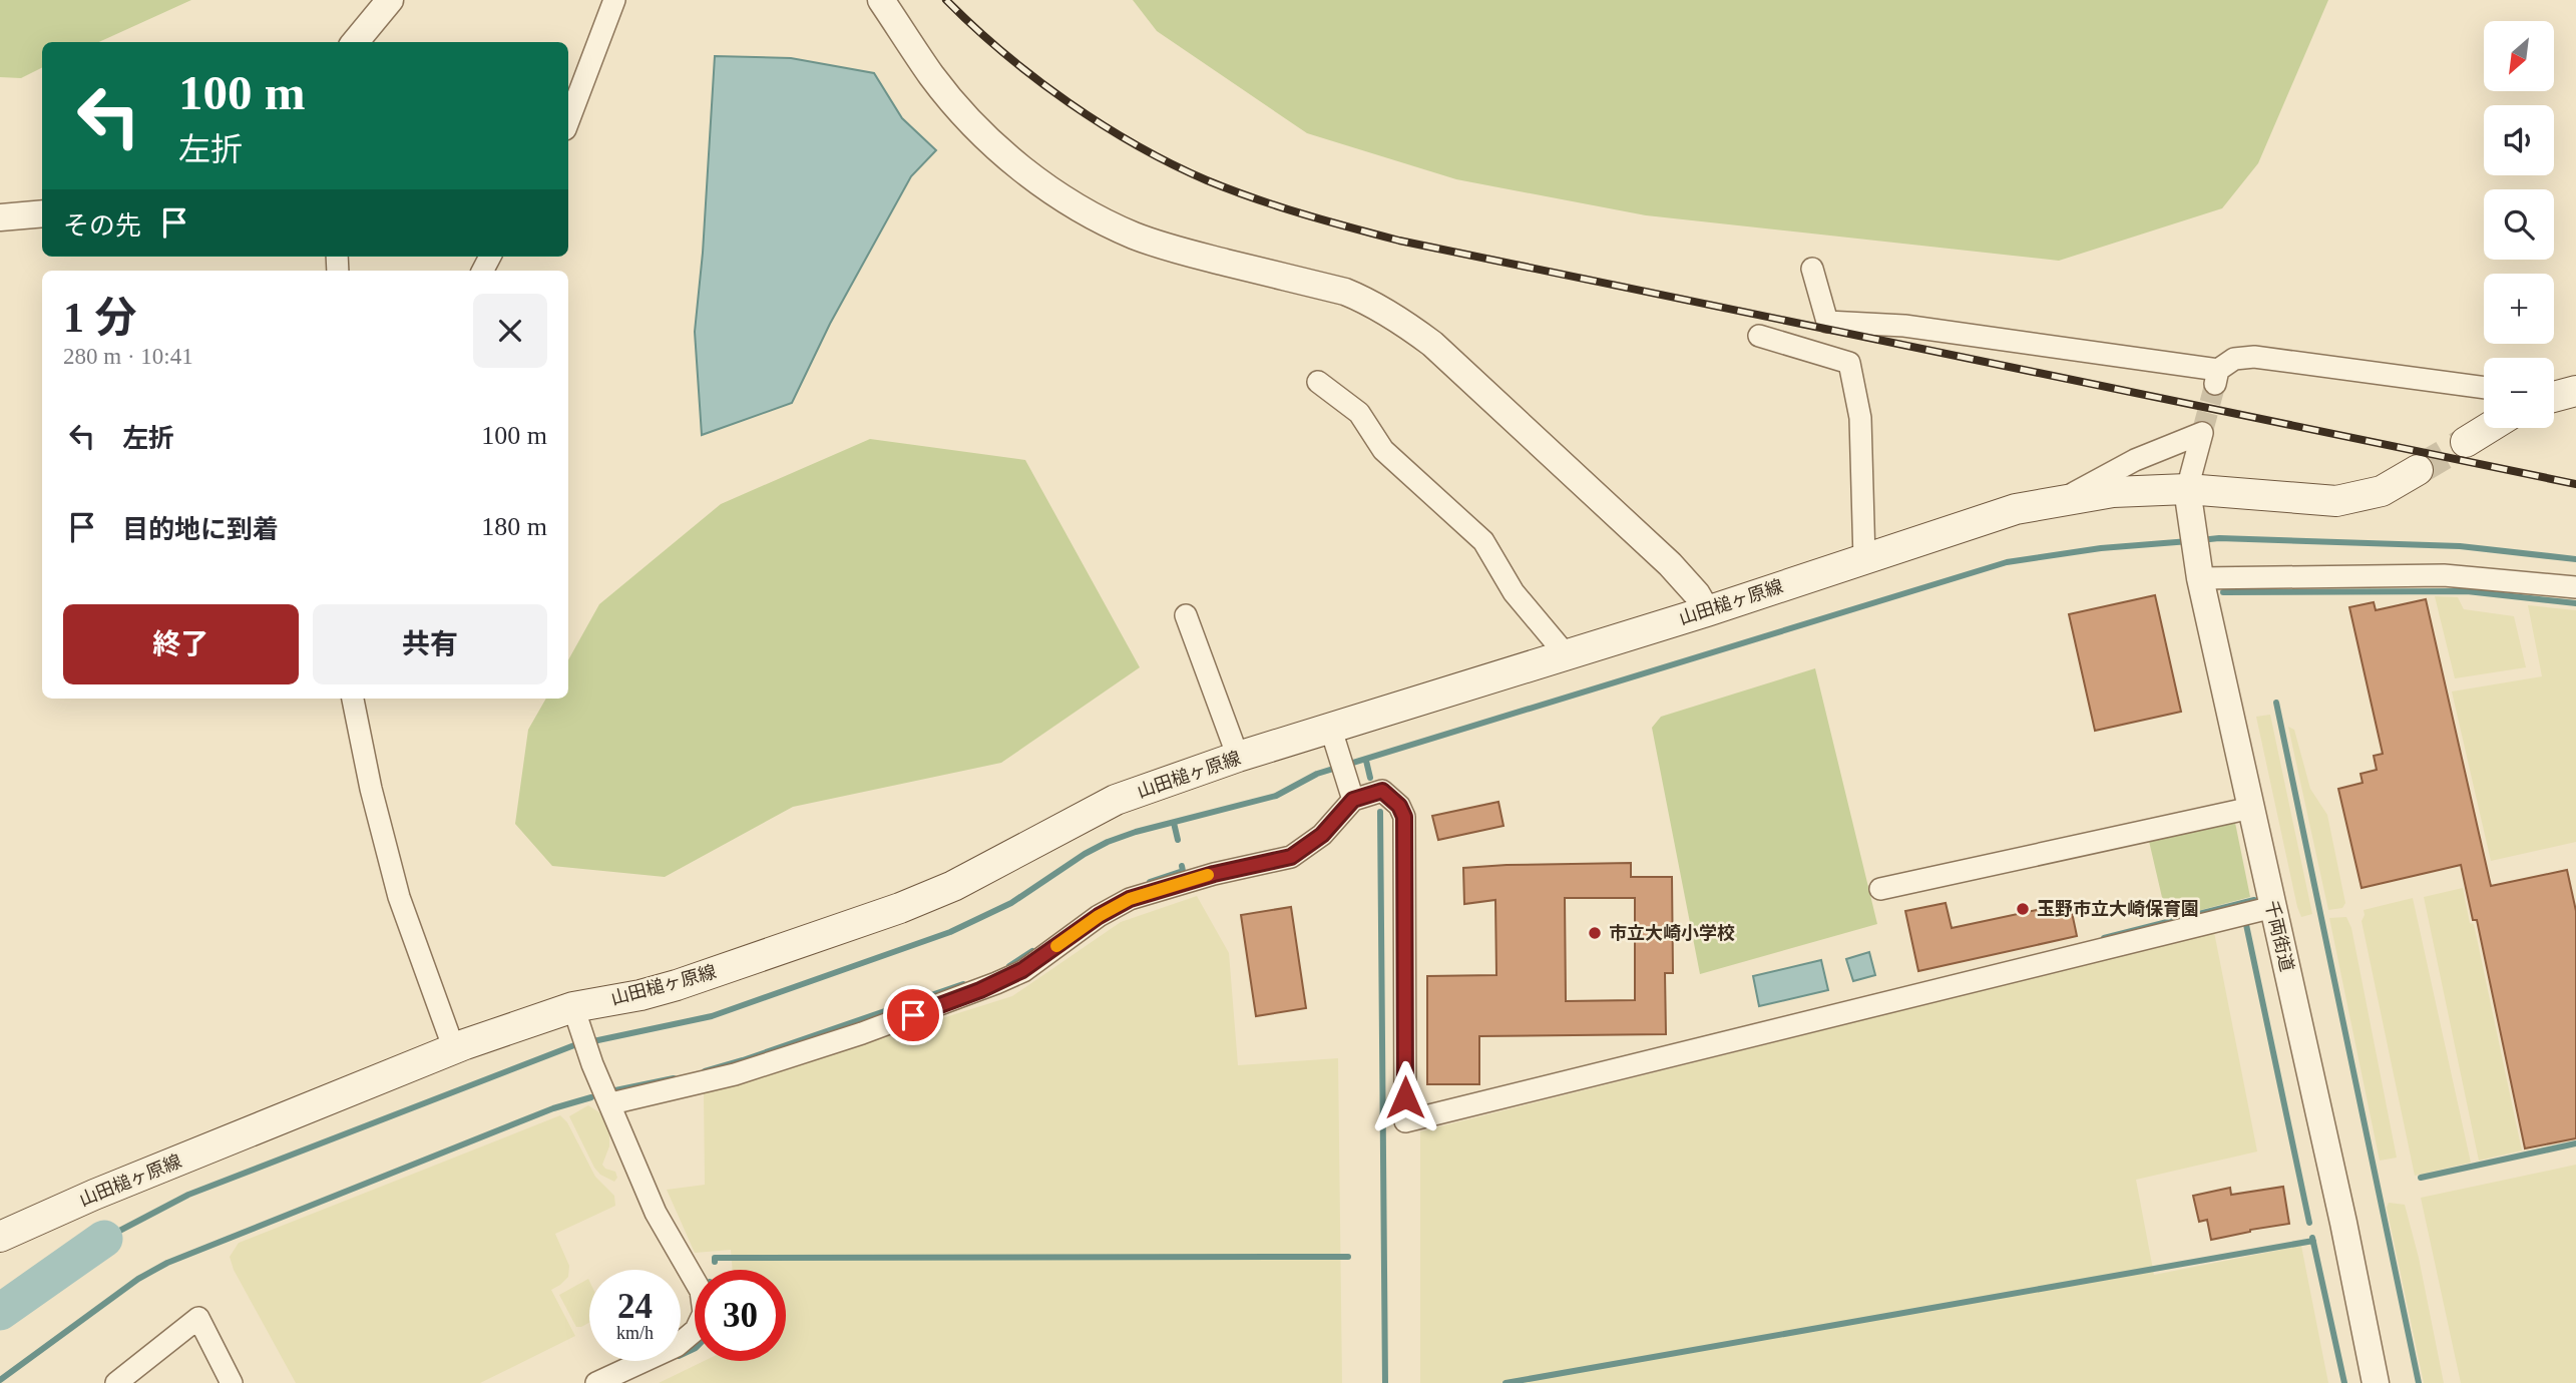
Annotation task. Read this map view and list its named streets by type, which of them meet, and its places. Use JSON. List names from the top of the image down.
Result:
{
  "streets": {
    "main road": ["山田槌ヶ原線"],
    "street": ["千両街道"]
  },
  "crossings": [
    ["山田槌ヶ原線", "千両街道"]
  ],
  "places": ["玉野市立大崎保育園", "市立大崎小学校"],
  "north": "bottom left",
  "page": {
    "map_buttons": ["+", "−"],
    "turn": ["100 m", "左折"],
    "then": "その先",
    "heading": ["1 分", "280 m · 10:41"],
    "list": [
      {
        "name": "左折",
        "value": "100 m"
      },
      {
        "name": "目的地に到着",
        "value": "180 m"
      }
    ],
    "buttons": ["終了", "共有"],
    "speed": "24 km/h",
    "limit": "30"
  }
}
